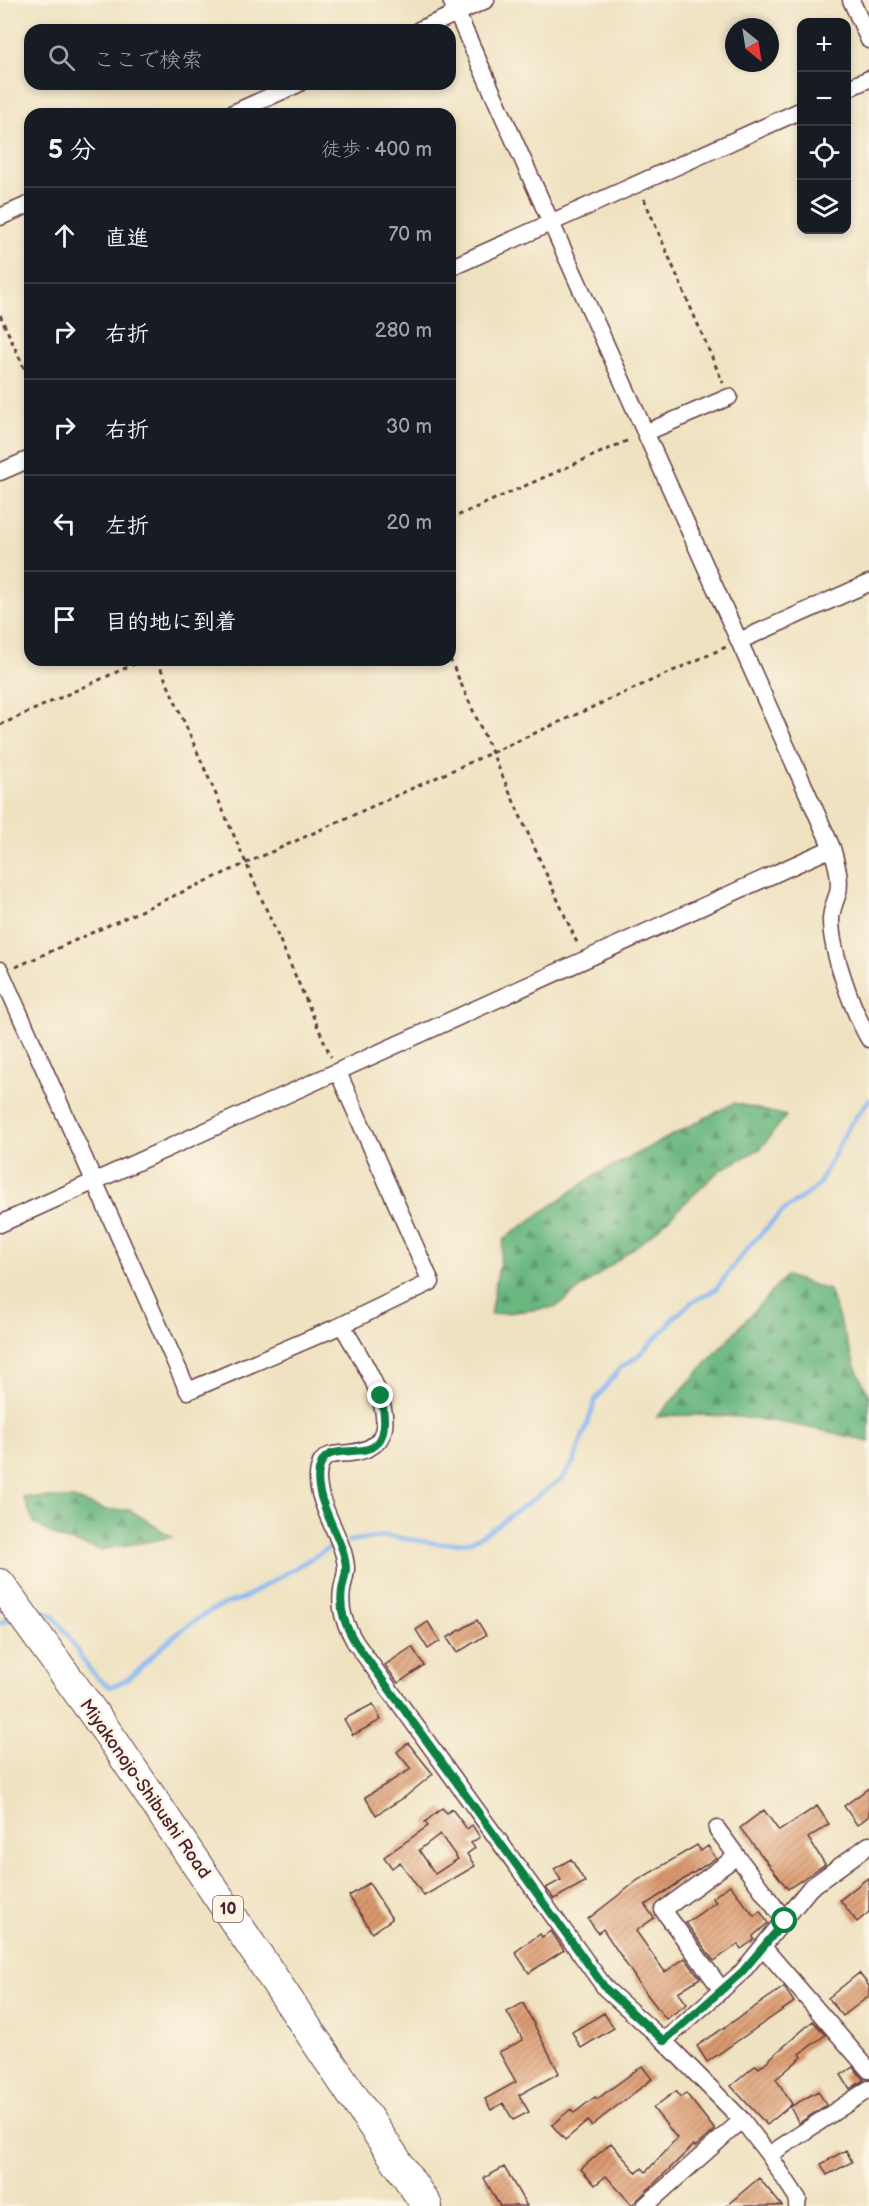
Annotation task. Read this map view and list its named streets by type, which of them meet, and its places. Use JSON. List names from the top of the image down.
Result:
{
  "streets": {
    "highway": ["Miyakonojo-Shibushi Road", "10"]
  },
  "north": "bottom right",
  "page": {
    "map_buttons": ["+", "−"],
    "search": "ここで検索",
    "heading": ["5 分", "徒歩 · 400 m"],
    "list": [
      ["直進", "70 m"],
      ["右折", "280 m"],
      ["右折", "30 m"],
      ["左折", "20 m"],
      "目的地に到着"
    ]
  }
}
